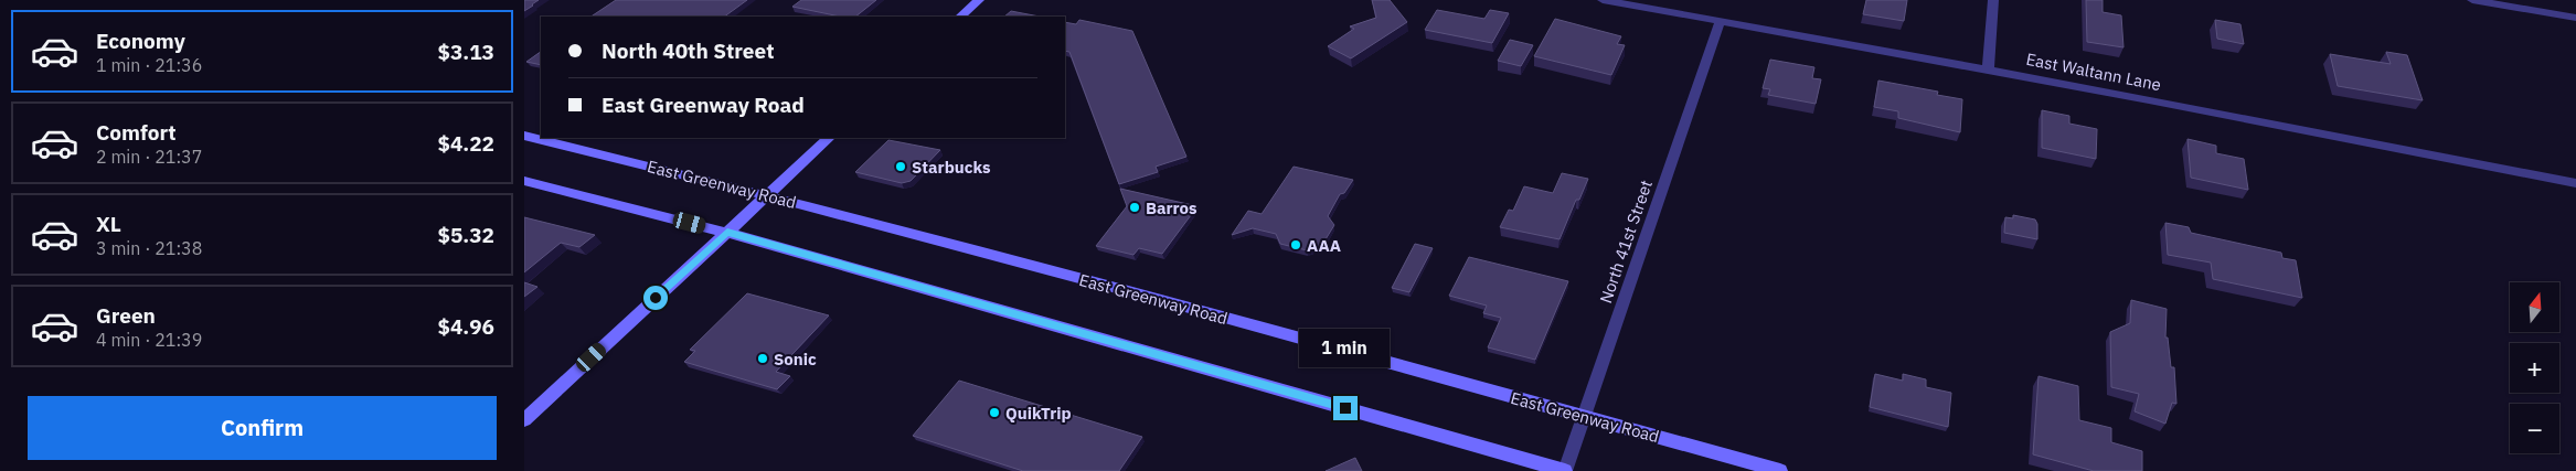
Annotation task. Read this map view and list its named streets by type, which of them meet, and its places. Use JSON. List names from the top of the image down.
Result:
{
  "streets": {
    "main road": ["East Greenway Road"],
    "street": ["East Waltann Lane", "North 41st Street"]
  },
  "crossings": [
    ["East Waltann Lane", "North 41st Street"],
    ["East Greenway Road", "North 41st Street"]
  ],
  "places": [
    "Starbucks",
    "Barros",
    "AAA",
    "Sonic",
    "QuikTrip"
  ],
  "north": "top",
  "page": {
    "list": [
      {
        "name": "Economy",
        "note": "1 min · 21:36",
        "value": "$3.13"
      },
      {
        "name": "Comfort",
        "note": "2 min · 21:37",
        "value": "$4.22"
      },
      {
        "name": "XL",
        "note": "3 min · 21:38",
        "value": "$5.32"
      },
      {
        "name": "Green",
        "note": "4 min · 21:39",
        "value": "$4.96"
      }
    ],
    "banner": ["North 40th Street", "East Greenway Road"],
    "map_buttons": ["+", "−"],
    "bubble": "1 min",
    "buttons": "Confirm"
  }
}
